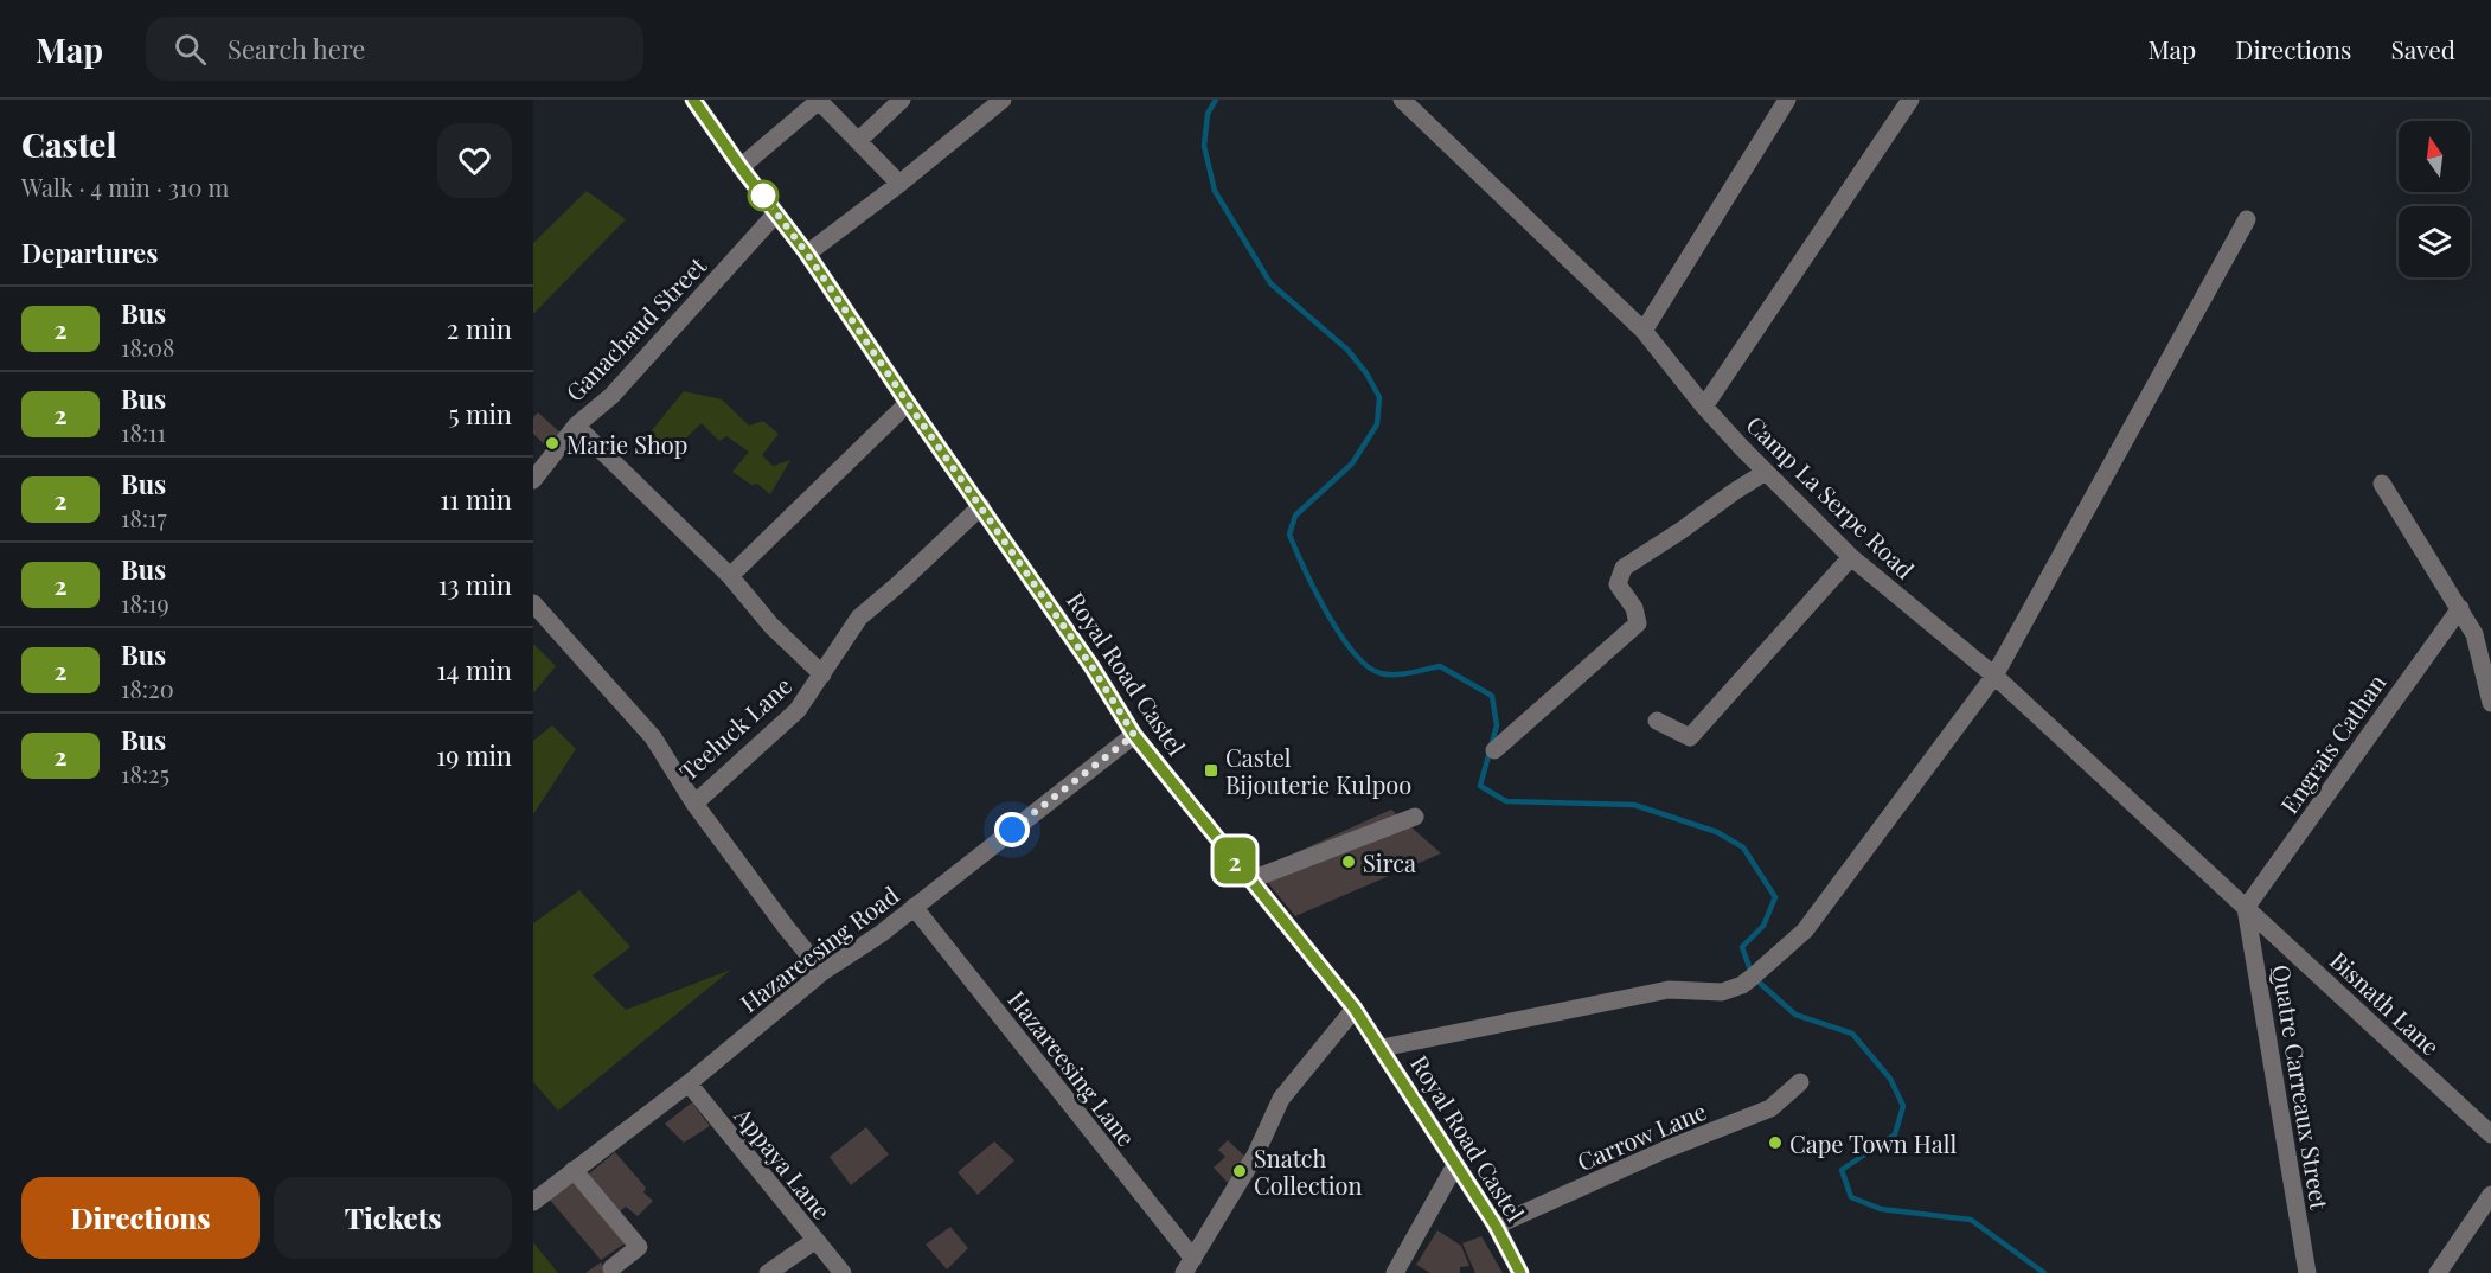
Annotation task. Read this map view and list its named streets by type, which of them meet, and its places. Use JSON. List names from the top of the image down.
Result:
{
  "streets": {
    "main road": ["Royal Road Castel"],
    "street": [
      "Ganachaud Street",
      "Camp La Serpe Road",
      "Teeluck Lane",
      "Engrais Cathan",
      "Hazareesing Road",
      "Bisnath Lane",
      "Hazareesing Lane",
      "Quatre Carreaux Street",
      "Carrow Lane",
      "Appaya Lane"
    ]
  },
  "crossings": [
    ["Ganachaud Street", "Royal Road Castel"],
    ["Camp La Serpe Road", "Engrais Cathan"],
    ["Camp La Serpe Road", "Bisnath Lane"],
    ["Camp La Serpe Road", "Quatre Carreaux Street"],
    ["Royal Road Castel", "Teeluck Lane"],
    ["Royal Road Castel", "Hazareesing Road"],
    ["Royal Road Castel", "Carrow Lane"],
    ["Engrais Cathan", "Bisnath Lane"],
    ["Engrais Cathan", "Quatre Carreaux Street"],
    ["Hazareesing Road", "Hazareesing Lane"],
    ["Hazareesing Road", "Appaya Lane"],
    ["Bisnath Lane", "Quatre Carreaux Street"]
  ],
  "places": {
    "other": [
      "Marie Shop",
      "Sirca",
      "Cape Town Hall",
      "Snatch Collection"
    ],
    "transit": ["Castel Bijouterie Kulpoo"]
  },
  "lines": ["bus line 2"],
  "north": "top",
  "page": {
    "header": "Map",
    "search": "Search here",
    "nav": ["Map", "Directions", "Saved"],
    "heading": [
      ["Castel", "Walk · 4 min · 310 m"],
      "Departures"
    ],
    "on_map": "2",
    "list": [
      {
        "mark": "2",
        "name": "Bus",
        "note": "18:08",
        "value": "2 min"
      },
      {
        "mark": "2",
        "name": "Bus",
        "note": "18:11",
        "value": "5 min"
      },
      {
        "mark": "2",
        "name": "Bus",
        "note": "18:17",
        "value": "11 min"
      },
      {
        "mark": "2",
        "name": "Bus",
        "note": "18:19",
        "value": "13 min"
      },
      {
        "mark": "2",
        "name": "Bus",
        "note": "18:20",
        "value": "14 min"
      },
      {
        "mark": "2",
        "name": "Bus",
        "note": "18:25",
        "value": "19 min"
      }
    ],
    "buttons": ["Directions", "Tickets"]
  }
}
